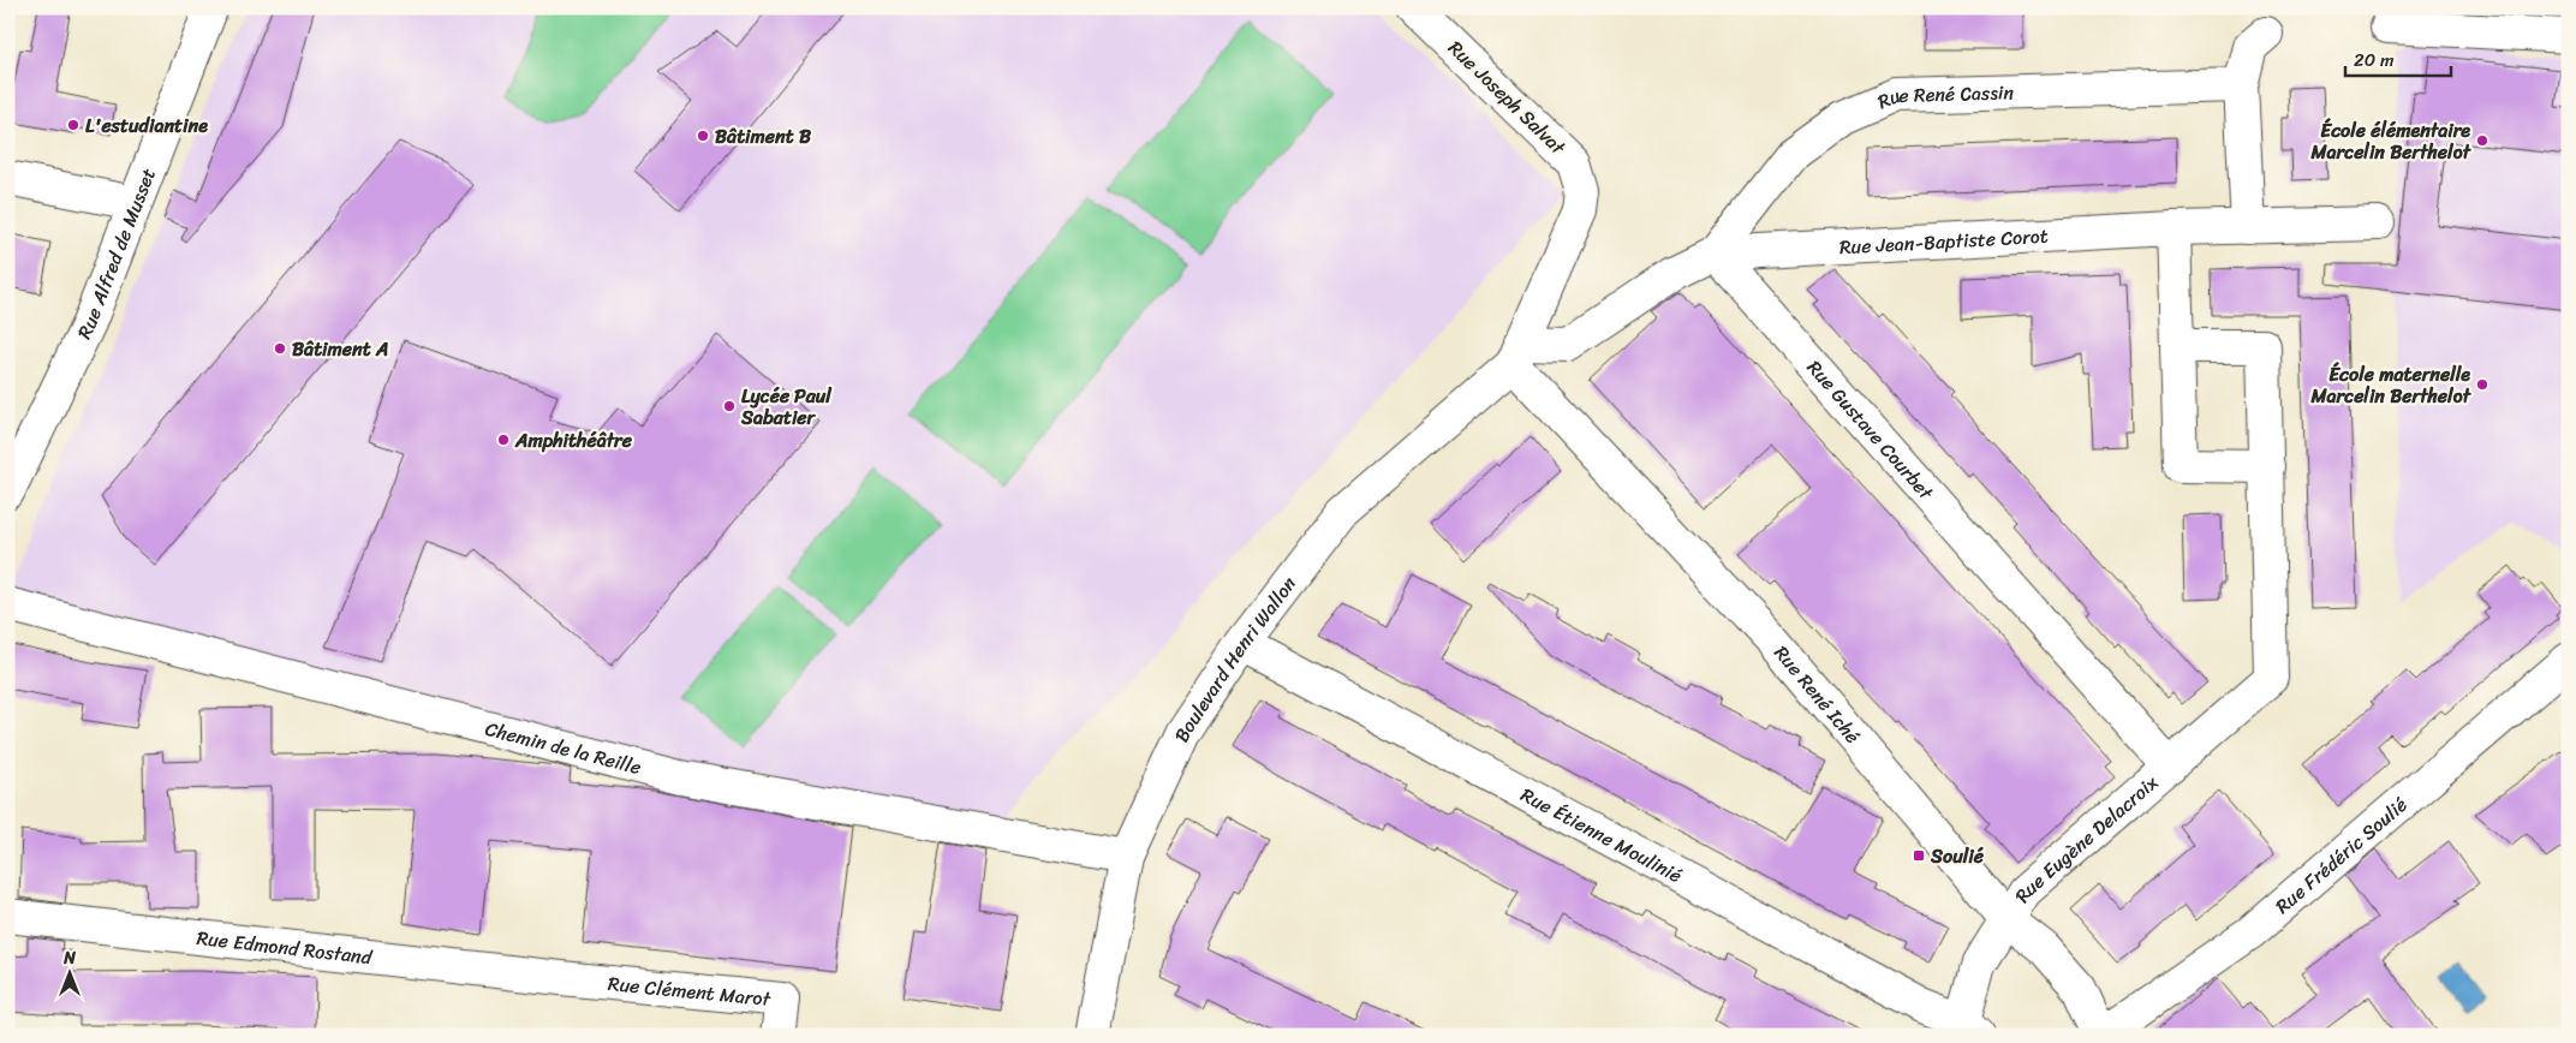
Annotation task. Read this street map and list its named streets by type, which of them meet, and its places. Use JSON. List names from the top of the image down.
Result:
{
  "streets": {
    "street": [
      "Rue Joseph Salvat",
      "Rue René Cassin",
      "Rue Jean-Baptiste Corot",
      "Rue Alfred de Musset",
      "Rue Gustave Courbet",
      "Boulevard Henri Wallon",
      "Rue René Iché",
      "Chemin de la Reille",
      "Rue Étienne Moulinié",
      "Rue Eugène Delacroix",
      "Rue Frédéric Soulié",
      "Rue Edmond Rostand",
      "Rue Clément Marot"
    ]
  },
  "crossings": [
    ["Rue Joseph Salvat", "Boulevard Henri Wallon"],
    ["Rue Joseph Salvat", "Rue René Iché"],
    ["Rue René Cassin", "Rue Jean-Baptiste Corot"],
    ["Rue René Cassin", "Rue Gustave Courbet"],
    ["Rue Jean-Baptiste Corot", "Rue Gustave Courbet"],
    ["Rue Gustave Courbet", "Rue Eugène Delacroix"],
    ["Boulevard Henri Wallon", "Rue René Iché"],
    ["Boulevard Henri Wallon", "Chemin de la Reille"],
    ["Boulevard Henri Wallon", "Rue Étienne Moulinié"],
    ["Rue René Iché", "Rue Eugène Delacroix"],
    ["Rue René Iché", "Rue Frédéric Soulié"],
    ["Rue Étienne Moulinié", "Rue Eugène Delacroix"],
    ["Rue Edmond Rostand", "Rue Clément Marot"]
  ],
  "places": {
    "other": [
      "L'estudiantine",
      "Bâtiment B",
      "École élémentaire Marcelin Berthelot",
      "Bâtiment A",
      "École maternelle Marcelin Berthelot",
      "Lycée Paul Sabatier",
      "Amphithéâtre"
    ],
    "transit": ["Soulié"]
  },
  "scale_bar": "20 m",
  "north": "top"
}
